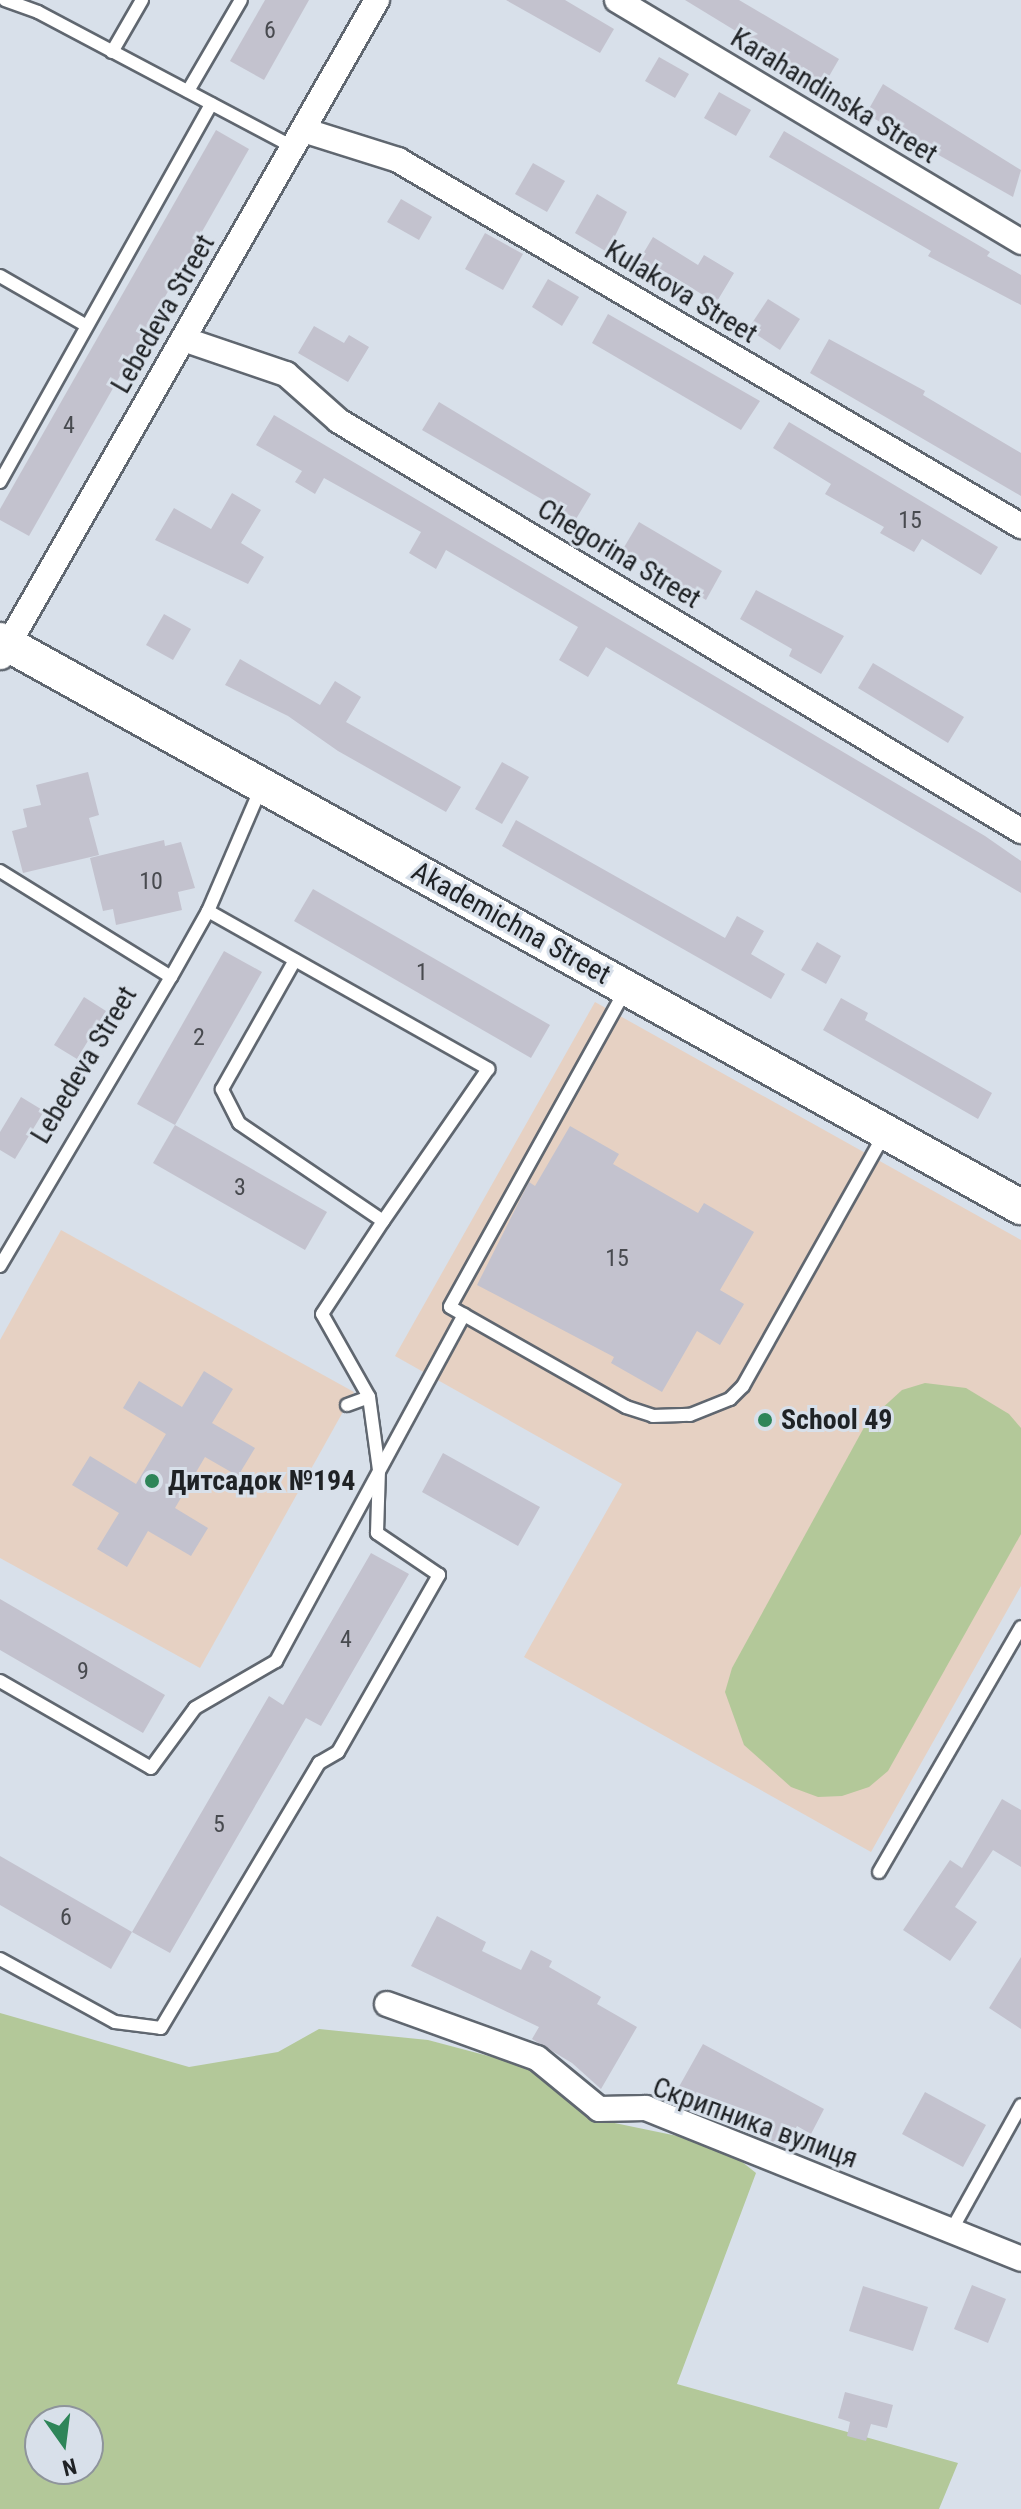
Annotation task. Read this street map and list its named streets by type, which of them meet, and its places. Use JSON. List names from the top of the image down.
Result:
{
  "streets": {
    "main road": ["Akademichna Street"],
    "street": [
      "Karahandinska Street",
      "Kulakova Street",
      "Lebedeva Street",
      "Chegorina Street",
      "Скрипника вулиця"
    ]
  },
  "crossings": [
    ["Kulakova Street", "Lebedeva Street"],
    ["Lebedeva Street", "Chegorina Street"],
    ["Lebedeva Street", "Akademichna Street"]
  ],
  "places": ["School 49", "Дитсадок №194"],
  "house_numbers": [
    "6",
    "4",
    "15",
    "10",
    "1",
    "2",
    "3",
    "15",
    "4",
    "9",
    "5",
    "6"
  ],
  "north": "bottom"
}
